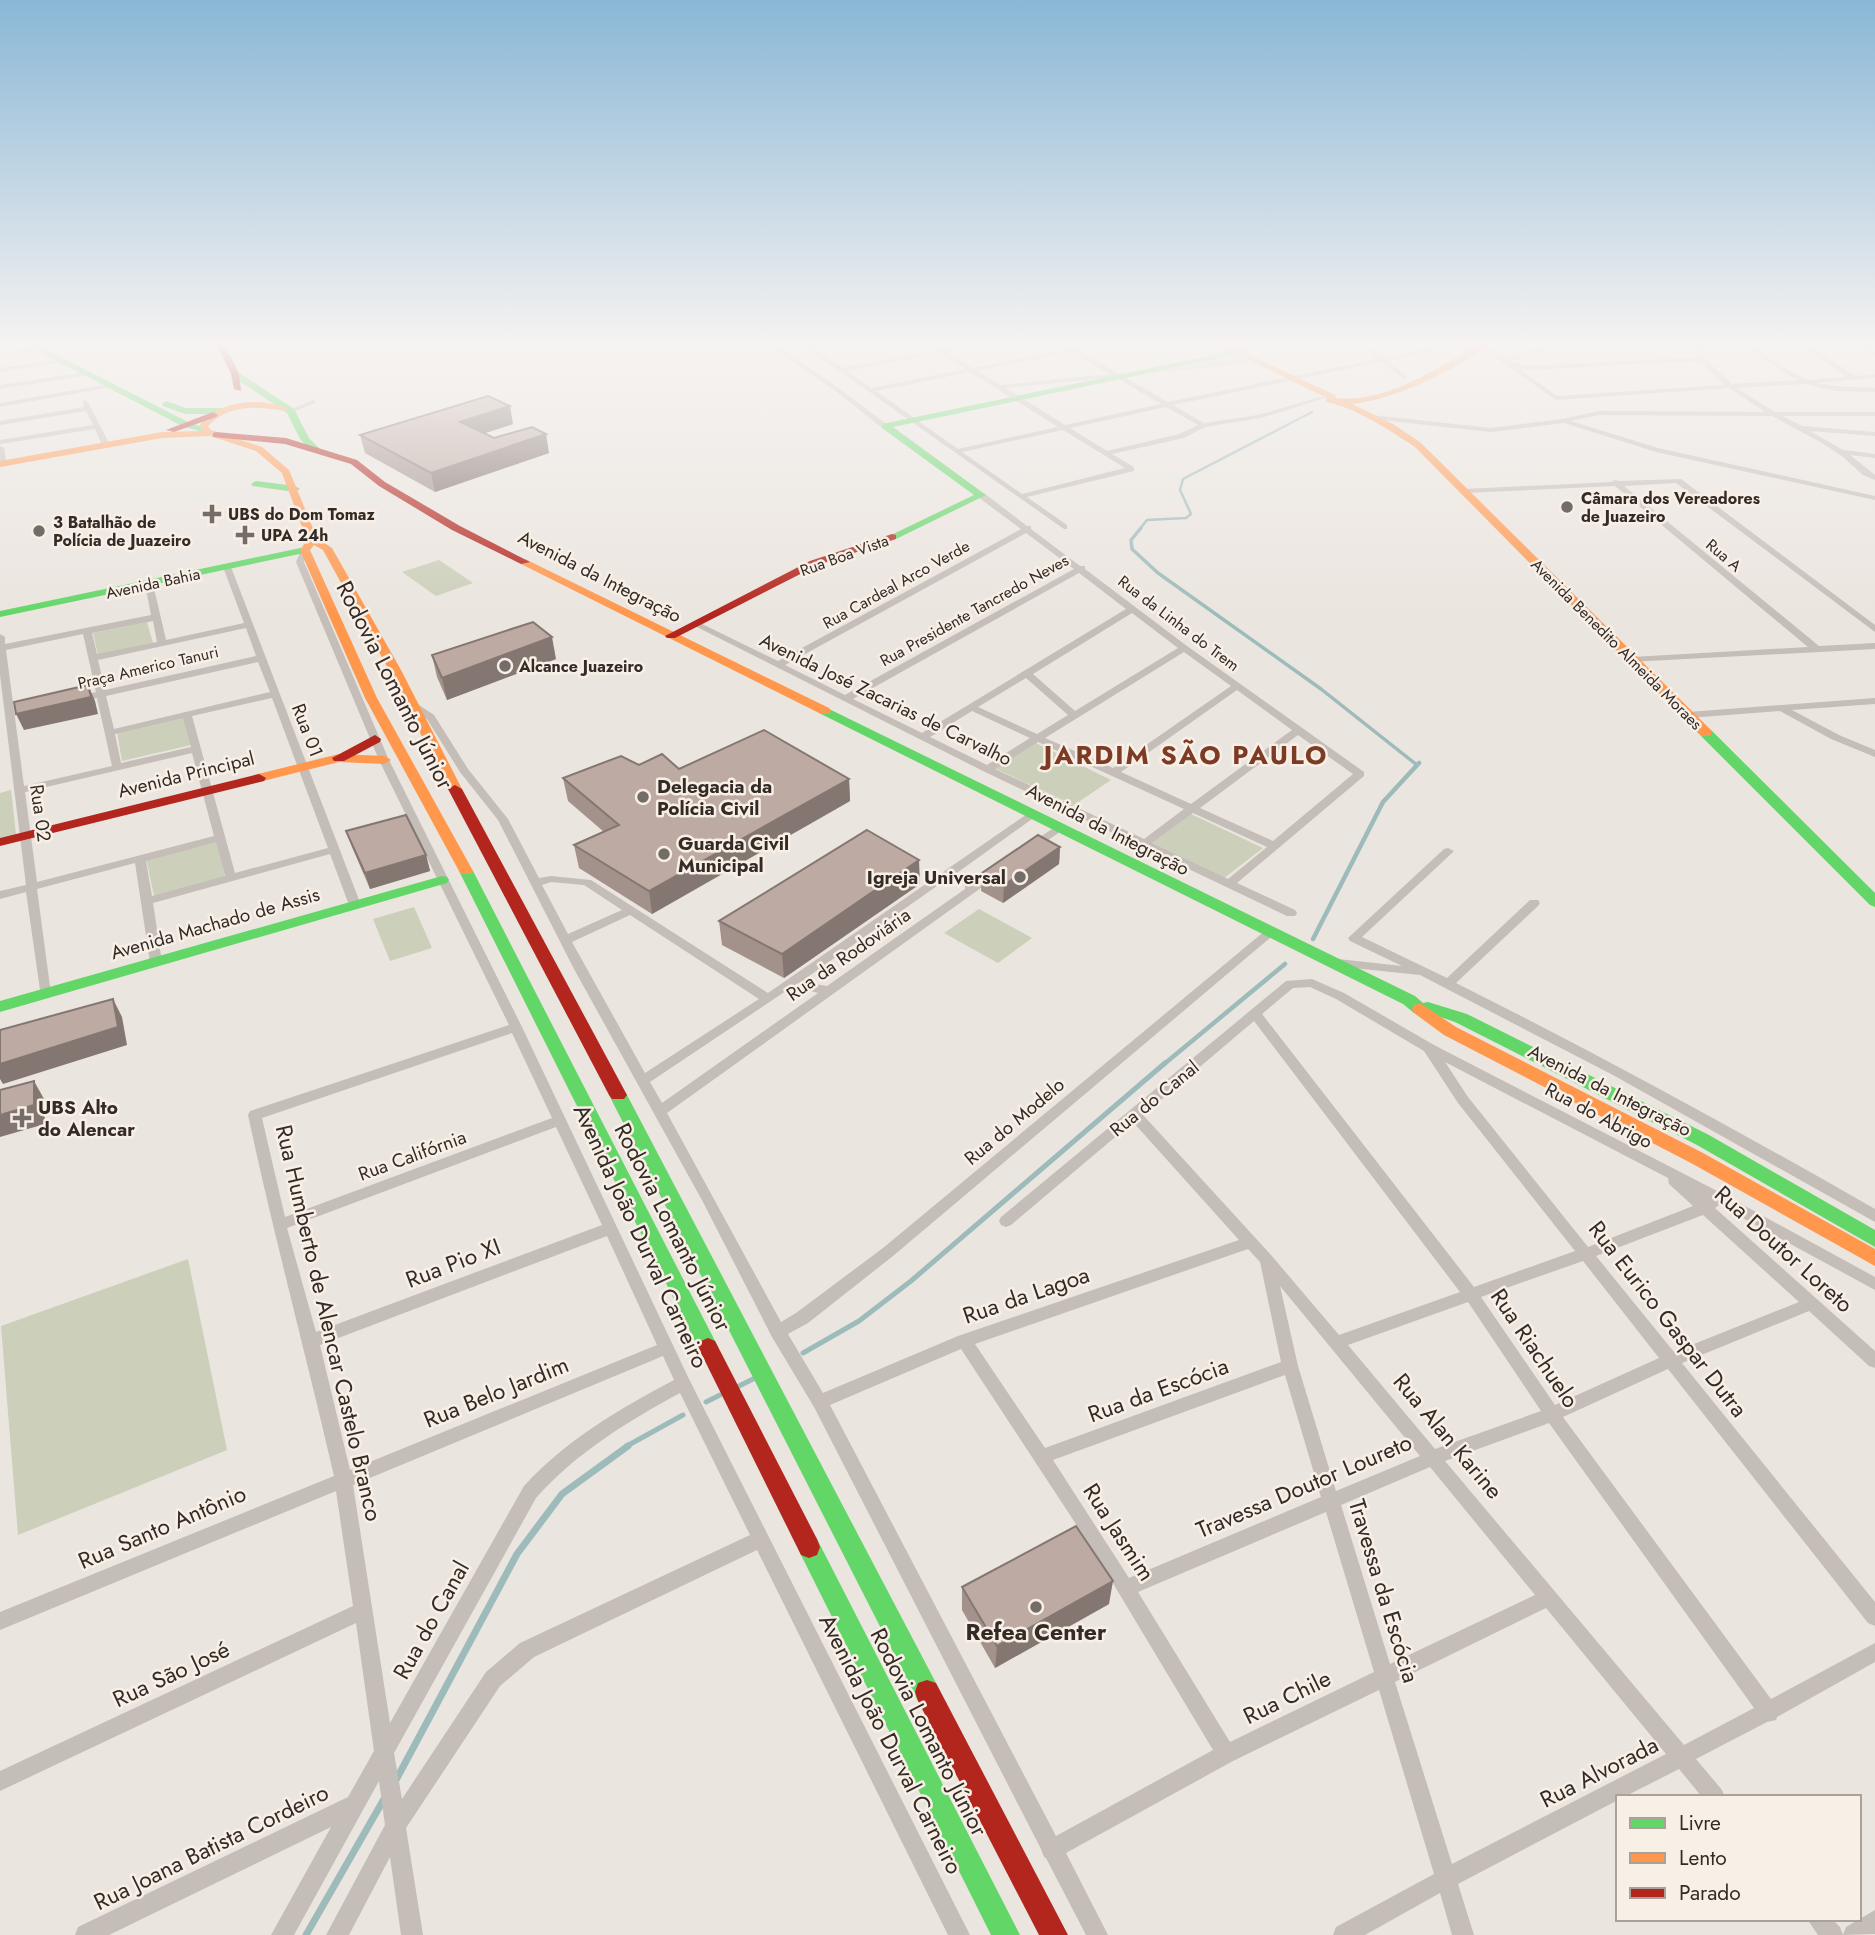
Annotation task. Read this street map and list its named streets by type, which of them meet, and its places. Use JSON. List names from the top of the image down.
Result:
{
  "streets": {
    "main road": [
      "Rua Boa Vista",
      "Avenida da Integração",
      "Avenida Bahia",
      "Avenida Benedito Almeida Moraes",
      "Rodovia Lomanto Júnior",
      "Avenida Principal",
      "Avenida Machado de Assis"
    ],
    "street": [
      "Rua A",
      "Rua Cardeal Arco Verde",
      "Rua Presidente Tancredo Neves",
      "Rua da Linha do Trem",
      "Praça Americo Tanuri",
      "Avenida José Zacarias de Carvalho",
      "Rua 01",
      "Rua 02",
      "Rua da Rodoviária",
      "Rua do Canal",
      "Rua do Abrigo",
      "Rua do Modelo",
      "Rua Califórnia",
      "Avenida João Durval Carneiro",
      "Rua Doutor Loreto",
      "Rua Pio XI",
      "Rua da Lagoa",
      "Rua Eurico Gaspar Dutra",
      "Rua Humberto de Alencar Castelo Branco",
      "Rua Riachuelo",
      "Rua da Escócia",
      "Rua Belo Jardim",
      "Rua Alan Karine",
      "Travessa Doutor Loureto",
      "Rua Santo Antônio",
      "Rua Jasmim",
      "Travessa da Escócia",
      "Rua São José",
      "Rua Chile",
      "Rua Alvorada",
      "Rua Joana Batista Cordeiro"
    ]
  },
  "crossings": [
    ["Rua Boa Vista", "Avenida da Integração"],
    ["Rua Boa Vista", "Rua da Linha do Trem"],
    ["Rua Boa Vista", "Avenida José Zacarias de Carvalho"],
    ["Avenida da Integração", "Rua da Rodoviária"],
    ["Avenida da Integração", "Rua do Modelo"],
    ["Avenida Bahia", "Rodovia Lomanto Júnior"],
    ["Avenida Bahia", "Rua 01"],
    ["Avenida Bahia", "Avenida João Durval Carneiro"],
    ["Rua Cardeal Arco Verde", "Rua da Linha do Trem"],
    ["Rua Cardeal Arco Verde", "Avenida José Zacarias de Carvalho"],
    ["Rua Presidente Tancredo Neves", "Rua da Linha do Trem"],
    ["Rua Presidente Tancredo Neves", "Avenida José Zacarias de Carvalho"],
    ["Praça Americo Tanuri", "Rua 01"],
    ["Rodovia Lomanto Júnior", "Avenida João Durval Carneiro"],
    ["Rua 01", "Avenida Principal"],
    ["Rua 01", "Avenida Machado de Assis"],
    ["Avenida Principal", "Rua 02"],
    ["Avenida Principal", "Avenida João Durval Carneiro"],
    ["Rua 02", "Avenida Machado de Assis"],
    ["Avenida Machado de Assis", "Avenida João Durval Carneiro"],
    ["Rua do Canal", "Rua do Abrigo"],
    ["Rua do Canal", "Avenida João Durval Carneiro"],
    ["Rua do Canal", "Rua Humberto de Alencar Castelo Branco"],
    ["Rua do Canal", "Rua Riachuelo"],
    ["Rua do Canal", "Rua Alan Karine"],
    ["Rua do Canal", "Rua Joana Batista Cordeiro"],
    ["Rua do Abrigo", "Rua Doutor Loreto"],
    ["Rua do Abrigo", "Rua Eurico Gaspar Dutra"],
    ["Rua Califórnia", "Avenida João Durval Carneiro"],
    ["Rua Califórnia", "Rua Humberto de Alencar Castelo Branco"],
    ["Avenida João Durval Carneiro", "Rua Pio XI"],
    ["Avenida João Durval Carneiro", "Rua Belo Jardim"],
    ["Rua Doutor Loreto", "Travessa Doutor Loureto"],
    ["Rua Pio XI", "Rua Humberto de Alencar Castelo Branco"],
    ["Rua da Lagoa", "Rua Alan Karine"],
    ["Rua da Lagoa", "Rua Jasmim"],
    ["Rua Eurico Gaspar Dutra", "Travessa Doutor Loureto"],
    ["Rua Humberto de Alencar Castelo Branco", "Rua Belo Jardim"],
    ["Rua Humberto de Alencar Castelo Branco", "Rua Santo Antônio"],
    ["Rua Humberto de Alencar Castelo Branco", "Rua São José"],
    ["Rua Riachuelo", "Travessa Doutor Loureto"],
    ["Rua Riachuelo", "Rua Alvorada"],
    ["Rua da Escócia", "Rua Jasmim"],
    ["Rua da Escócia", "Travessa da Escócia"],
    ["Rua Belo Jardim", "Rua Santo Antônio"],
    ["Rua Alan Karine", "Travessa Doutor Loureto"],
    ["Rua Alan Karine", "Travessa da Escócia"],
    ["Rua Alan Karine", "Rua Chile"],
    ["Rua Alan Karine", "Rua Alvorada"],
    ["Travessa Doutor Loureto", "Rua Jasmim"],
    ["Travessa Doutor Loureto", "Travessa da Escócia"],
    ["Rua Jasmim", "Rua Chile"],
    ["Travessa da Escócia", "Rua Chile"],
    ["Travessa da Escócia", "Rua Alvorada"]
  ],
  "districts": ["JARDIM SÃO PAULO"],
  "places": {
    "other": [
      "Câmara dos Vereadores de Juazeiro",
      "3 Batalhão de Polícia de Juazeiro",
      "Alcance Juazeiro",
      "Delegacia da Polícia Civil",
      "Guarda Civil Municipal",
      "Igreja Universal",
      "Refea Center"
    ],
    "health": ["UBS do Dom Tomaz", "UPA 24h", "UBS Alto do Alencar"]
  },
  "legend": ["Livre", "Lento", "Parado"]
}
